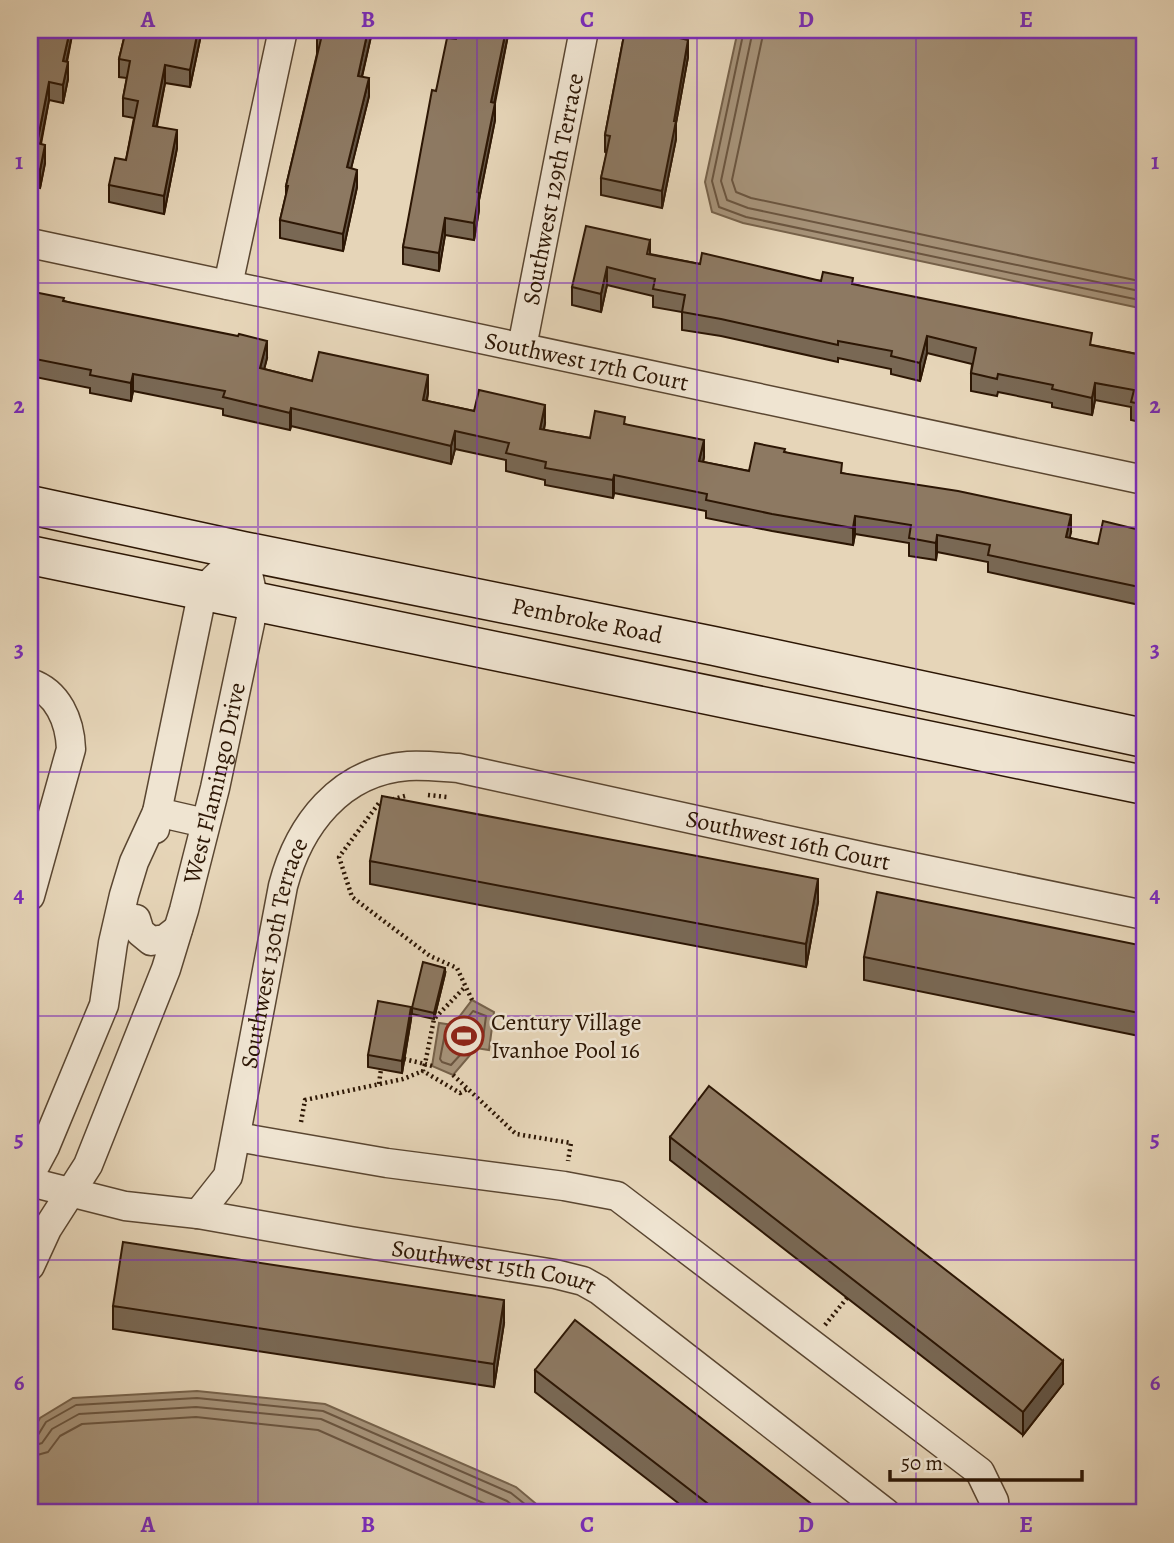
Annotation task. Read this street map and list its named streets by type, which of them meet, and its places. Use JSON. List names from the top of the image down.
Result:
{
  "streets": {
    "main road": ["Pembroke Road"],
    "street": [
      "Southwest 129th Terrace",
      "Southwest 17th Court",
      "West Flamingo Drive",
      "Southwest 16th Court",
      "Southwest 130th Terrace",
      "Southwest 15th Court"
    ]
  },
  "crossings": [
    ["Southwest 129th Terrace", "Southwest 17th Court"],
    ["Pembroke Road", "West Flamingo Drive"],
    ["West Flamingo Drive", "Southwest 15th Court"],
    ["Southwest 16th Court", "Southwest 130th Terrace"],
    ["Southwest 130th Terrace", "Southwest 15th Court"]
  ],
  "places": {
    "sports": ["Century Village Ivanhoe Pool 16"]
  },
  "scale_bar": "50 m",
  "grid": {
    "columns": [
      "A",
      "B",
      "C",
      "D",
      "E"
    ],
    "rows": [
      "1",
      "2",
      "3",
      "4",
      "5",
      "6"
    ]
  }
}
